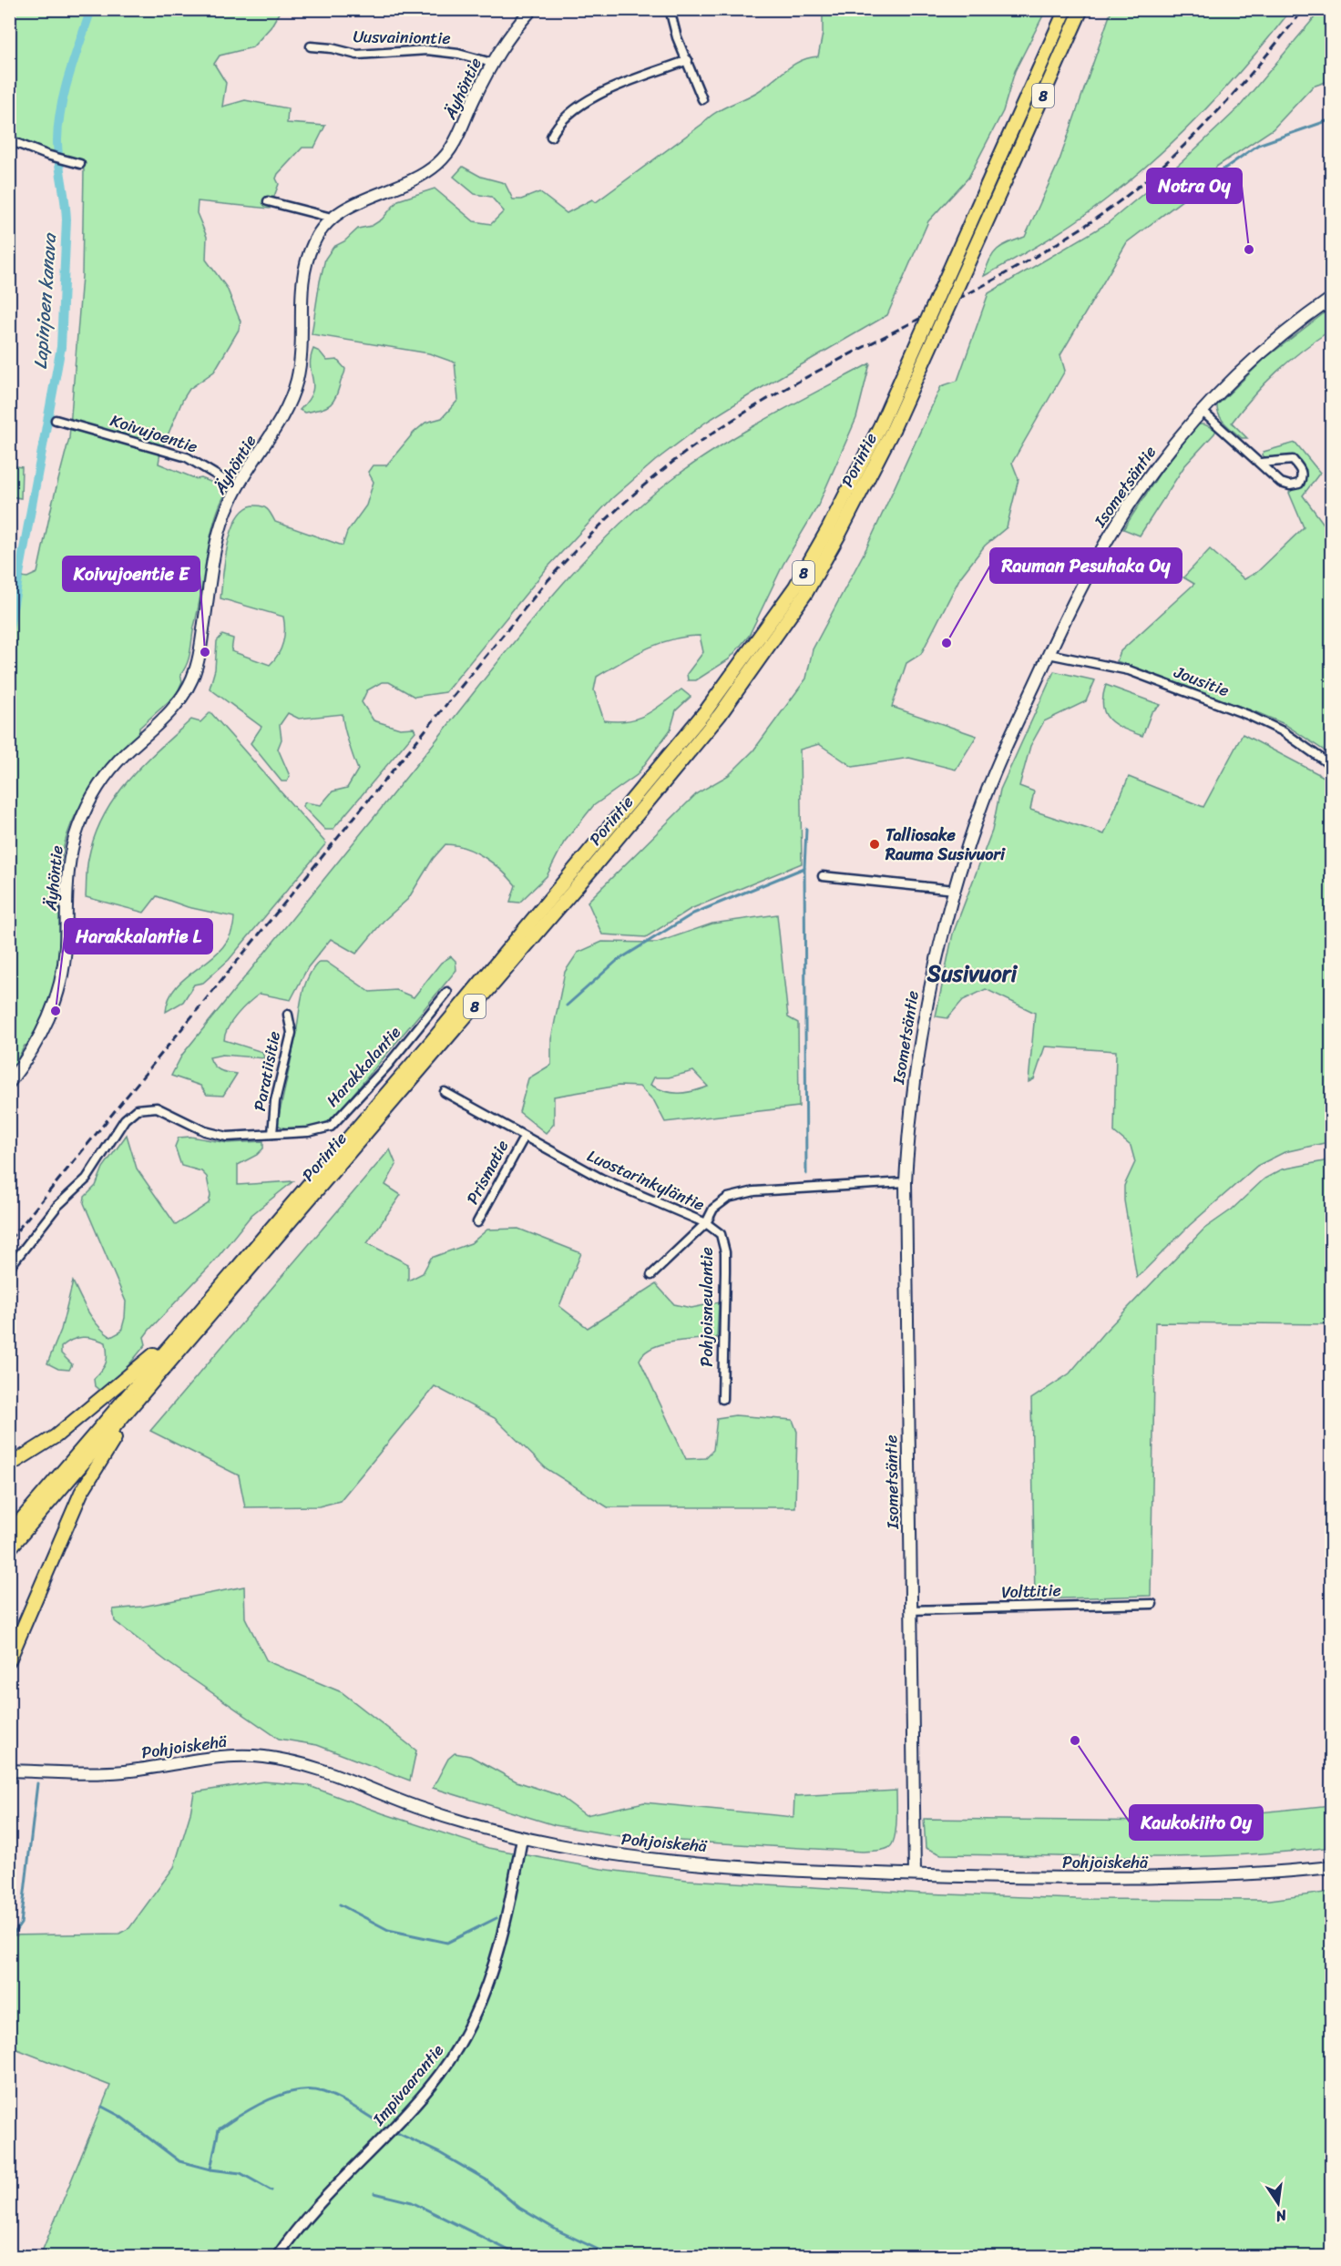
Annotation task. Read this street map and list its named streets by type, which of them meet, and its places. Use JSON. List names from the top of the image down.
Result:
{
  "streets": {
    "highway": ["8", "Porintie"],
    "main road": ["Äyhöntie", "Isometsäntie", "Pohjoiskehä"],
    "street": [
      "Uusvainiontie",
      "Koivujoentie",
      "Jousitie",
      "Harakkalantie",
      "Paratiisitie",
      "Prismatie",
      "Luostarinkyläntie",
      "Pohjoisneulantie",
      "Volttitie",
      "Impivaarantie"
    ]
  },
  "crossings": [
    ["Uusvainiontie", "Äyhöntie"],
    ["Äyhöntie", "Koivujoentie"],
    ["Isometsäntie", "Jousitie"],
    ["Isometsäntie", "Luostarinkyläntie"],
    ["Isometsäntie", "Volttitie"],
    ["Isometsäntie", "Pohjoiskehä"],
    ["Harakkalantie", "Paratiisitie"],
    ["Prismatie", "Luostarinkyläntie"],
    ["Luostarinkyläntie", "Pohjoisneulantie"],
    ["Pohjoiskehä", "Impivaarantie"]
  ],
  "districts": ["Susivuori"],
  "water": ["Lapinjoen kanava"],
  "places": [
    "Notra Oy",
    "Rauman Pesuhaka Oy",
    "Koivujoentie E",
    "Talliosake Rauma Susivuori",
    "Harakkalantie L",
    "Kaukokiito Oy"
  ],
  "north": "bottom"
}
